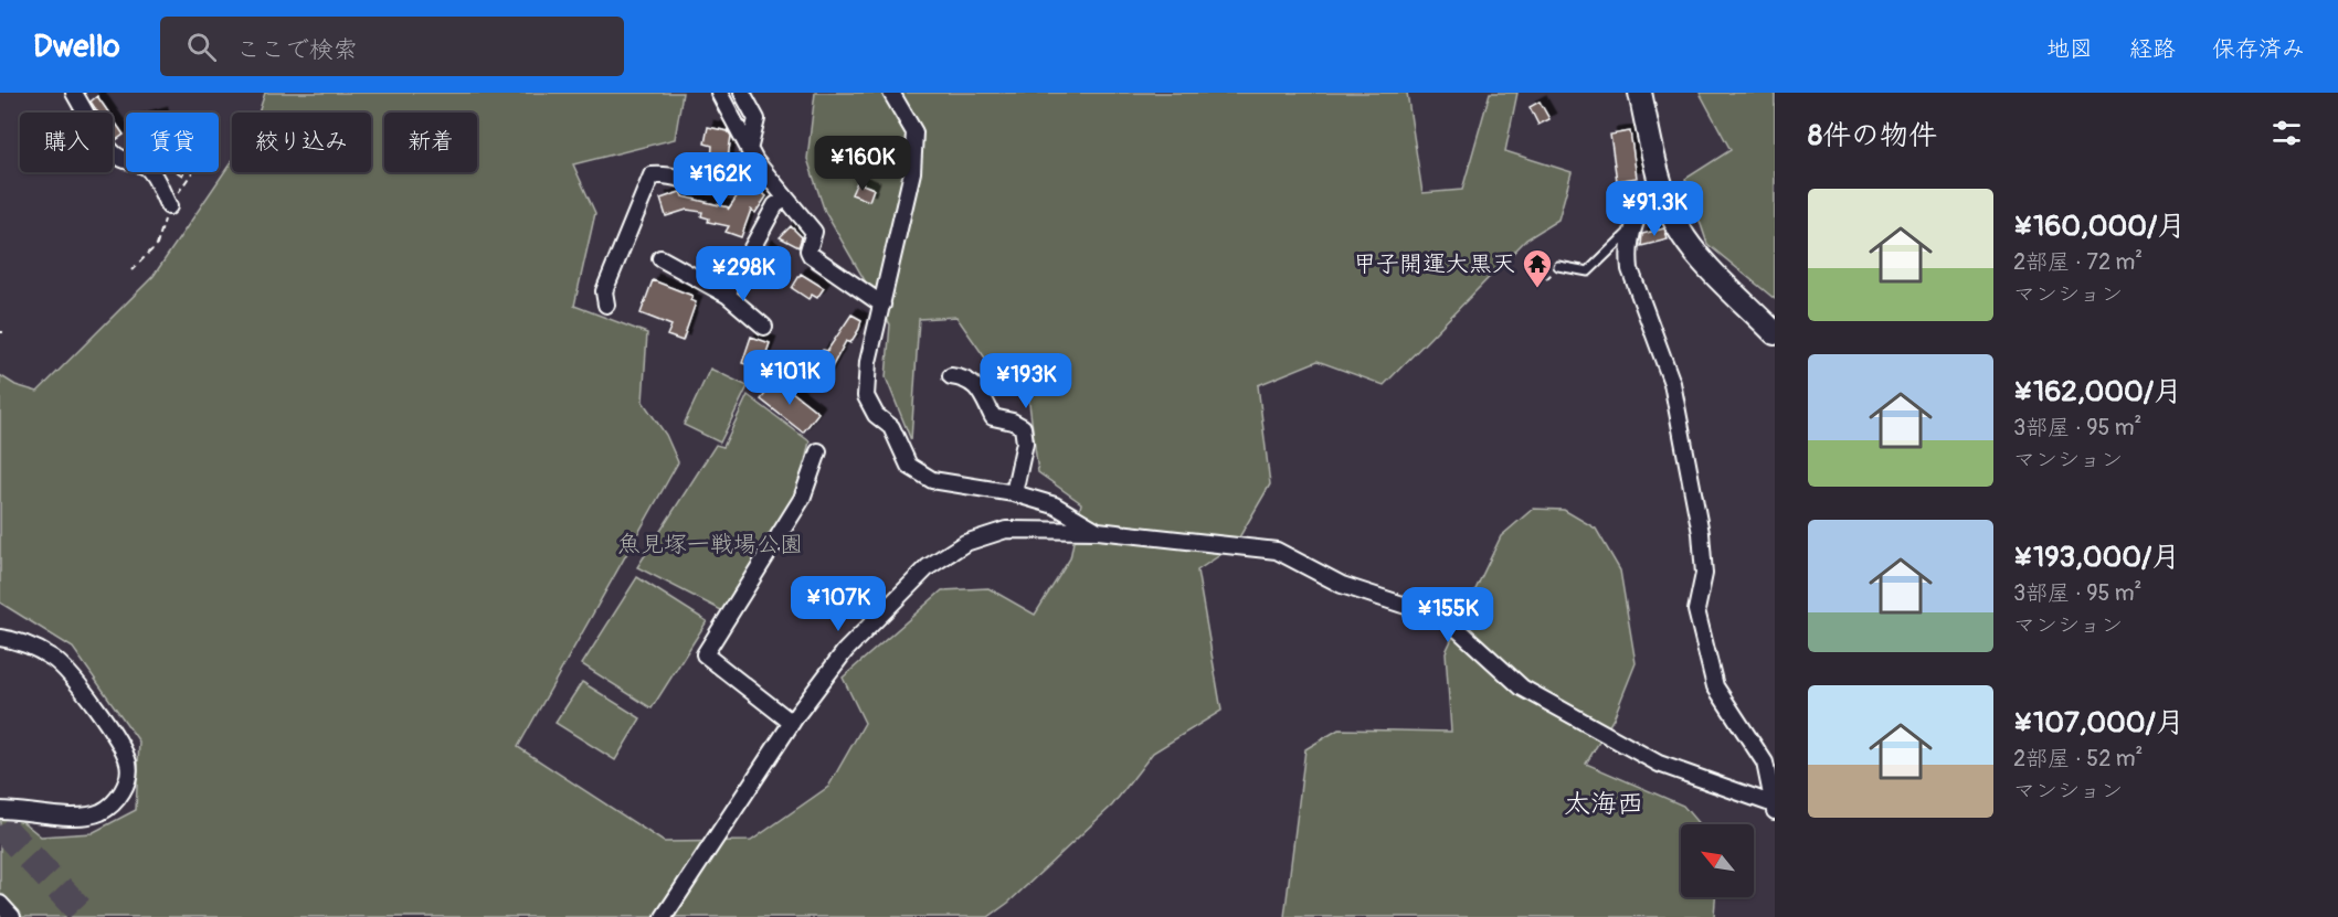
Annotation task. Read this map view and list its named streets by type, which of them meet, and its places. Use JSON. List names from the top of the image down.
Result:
{
  "districts": ["太海西"],
  "parks": ["魚見塚一戦場公園"],
  "places": {
    "temple": ["甲子開運大黒天"]
  },
  "north": "top left",
  "page": {
    "header": "Dwello",
    "search": "ここで検索",
    "nav": ["地図", "経路", "保存済み"],
    "heading": "8件の物件",
    "chip": [
      "購入",
      "賃貸",
      "絞り込み",
      "新着"
    ],
    "price": [
      "¥160K",
      "¥162K",
      "¥91.3K",
      "¥298K",
      "¥101K",
      "¥193K",
      "¥107K",
      "¥155K"
    ],
    "list": [
      {
        "name": "¥160,000/月",
        "note": "2部屋 · 72 m² · マンション"
      },
      {
        "name": "¥162,000/月",
        "note": "3部屋 · 95 m² · マンション"
      },
      {
        "name": "¥193,000/月",
        "note": "3部屋 · 95 m² · マンション"
      },
      {
        "name": "¥107,000/月",
        "note": "2部屋 · 52 m² · マンション"
      }
    ]
  }
}
